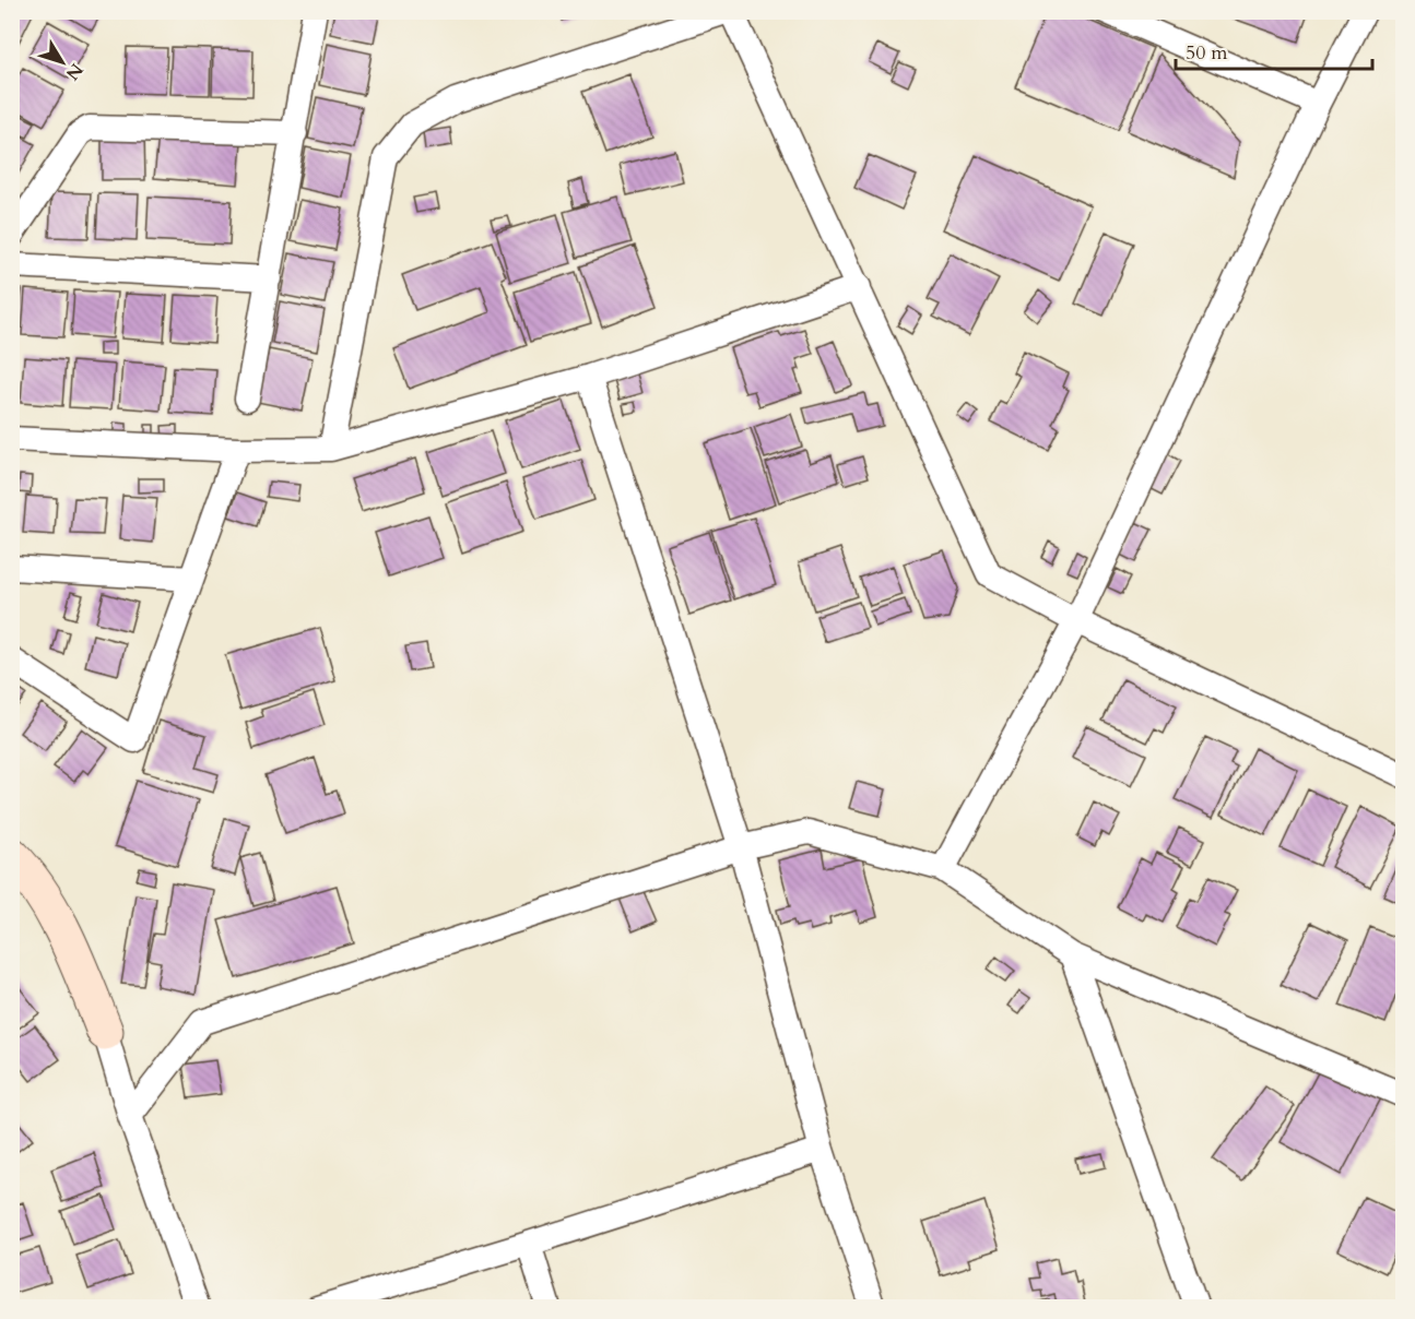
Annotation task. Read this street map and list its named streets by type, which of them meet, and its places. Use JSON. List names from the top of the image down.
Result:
{
  "scale_bar": "50 m",
  "north": "bottom right"
}
